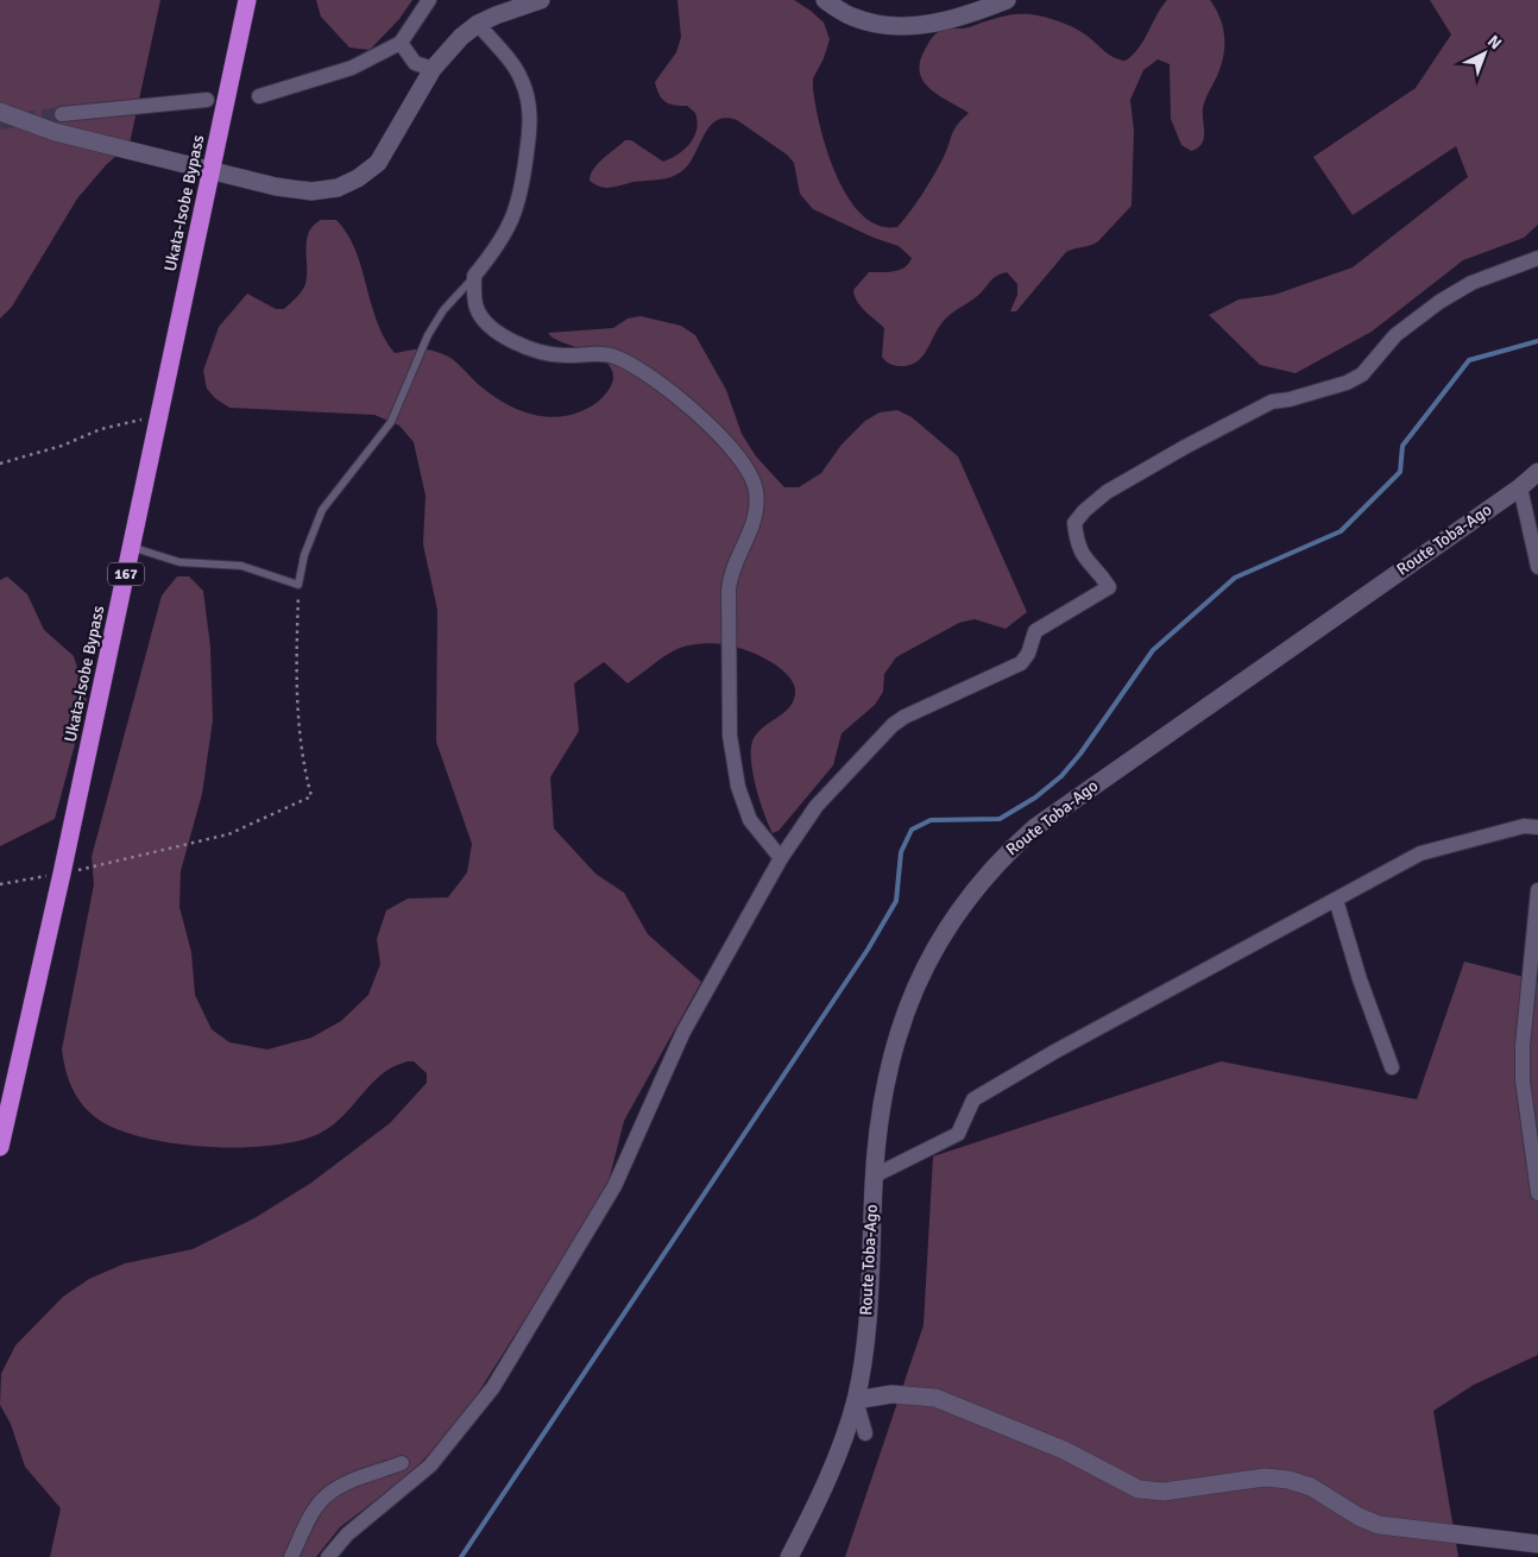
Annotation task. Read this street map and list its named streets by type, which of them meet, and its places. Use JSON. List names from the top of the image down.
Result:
{
  "streets": {
    "highway": ["Ukata-Isobe Bypass", "167"],
    "street": ["Route Toba-Ago"]
  },
  "north": "top right"
}
